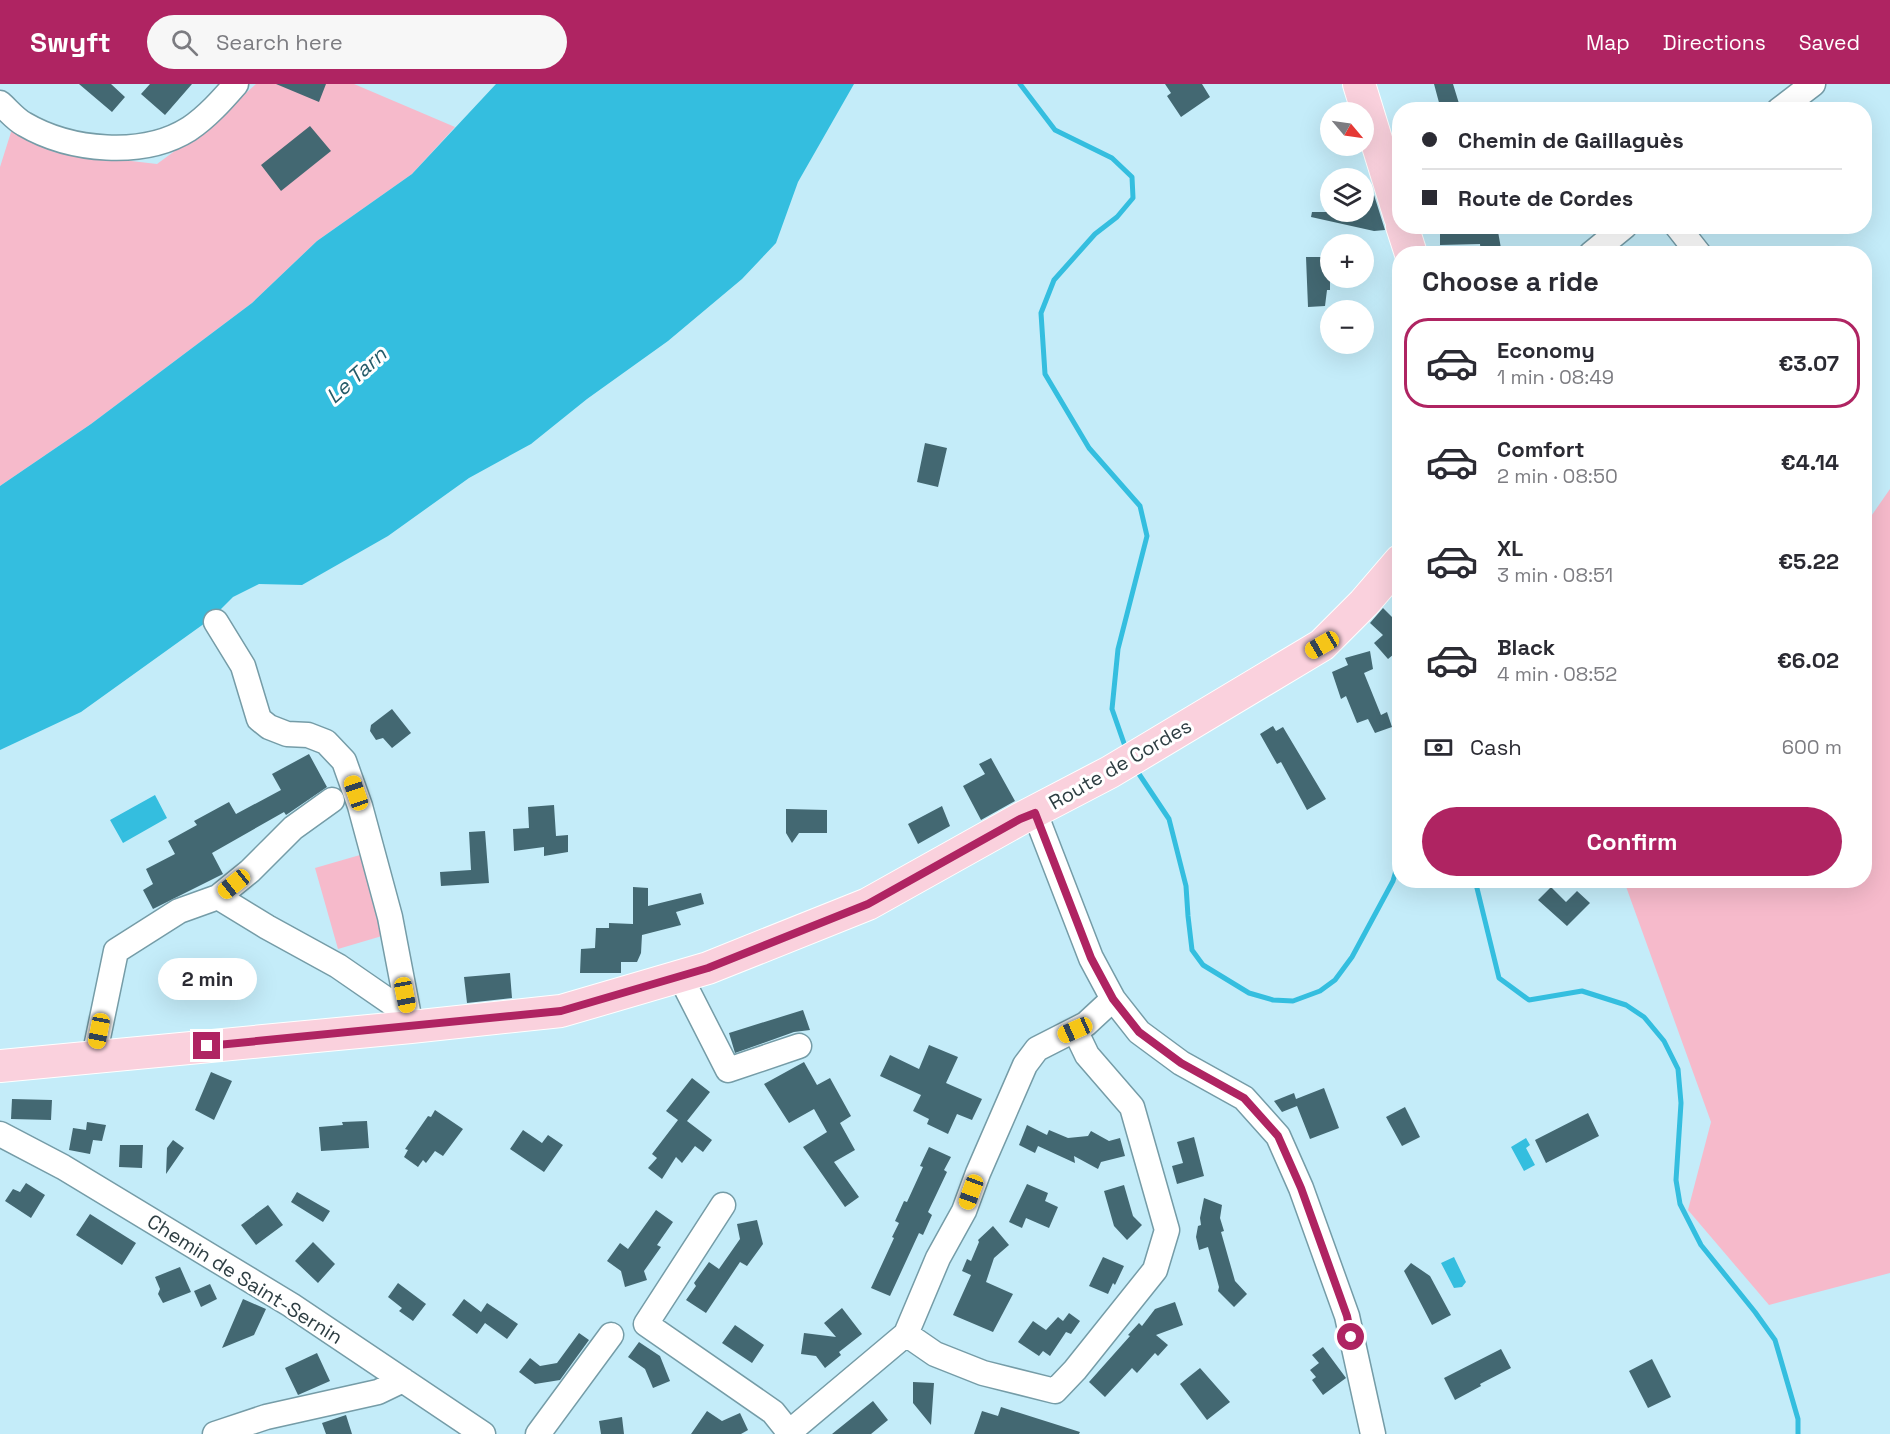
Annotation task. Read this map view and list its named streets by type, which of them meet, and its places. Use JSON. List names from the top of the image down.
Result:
{
  "streets": {
    "main road": ["Route de Cordes"],
    "street": ["Chemin de Saint-Sernin"]
  },
  "water": ["Le Tarn"],
  "north": "bottom right",
  "page": {
    "header": "Swyft",
    "search": "Search here",
    "nav": ["Map", "Directions", "Saved"],
    "map_buttons": ["+", "−"],
    "banner": ["Chemin de Gaillaguès", "Route de Cordes"],
    "heading": "Choose a ride",
    "list": [
      {
        "name": "Economy",
        "note": "1 min · 08:49",
        "value": "€3.07"
      },
      {
        "name": "Comfort",
        "note": "2 min · 08:50",
        "value": "€4.14"
      },
      {
        "name": "XL",
        "note": "3 min · 08:51",
        "value": "€5.22"
      },
      {
        "name": "Black",
        "note": "4 min · 08:52",
        "value": "€6.02"
      }
    ],
    "pay": ["Cash", "600 m"],
    "buttons": "Confirm",
    "bubble": "2 min"
  }
}
